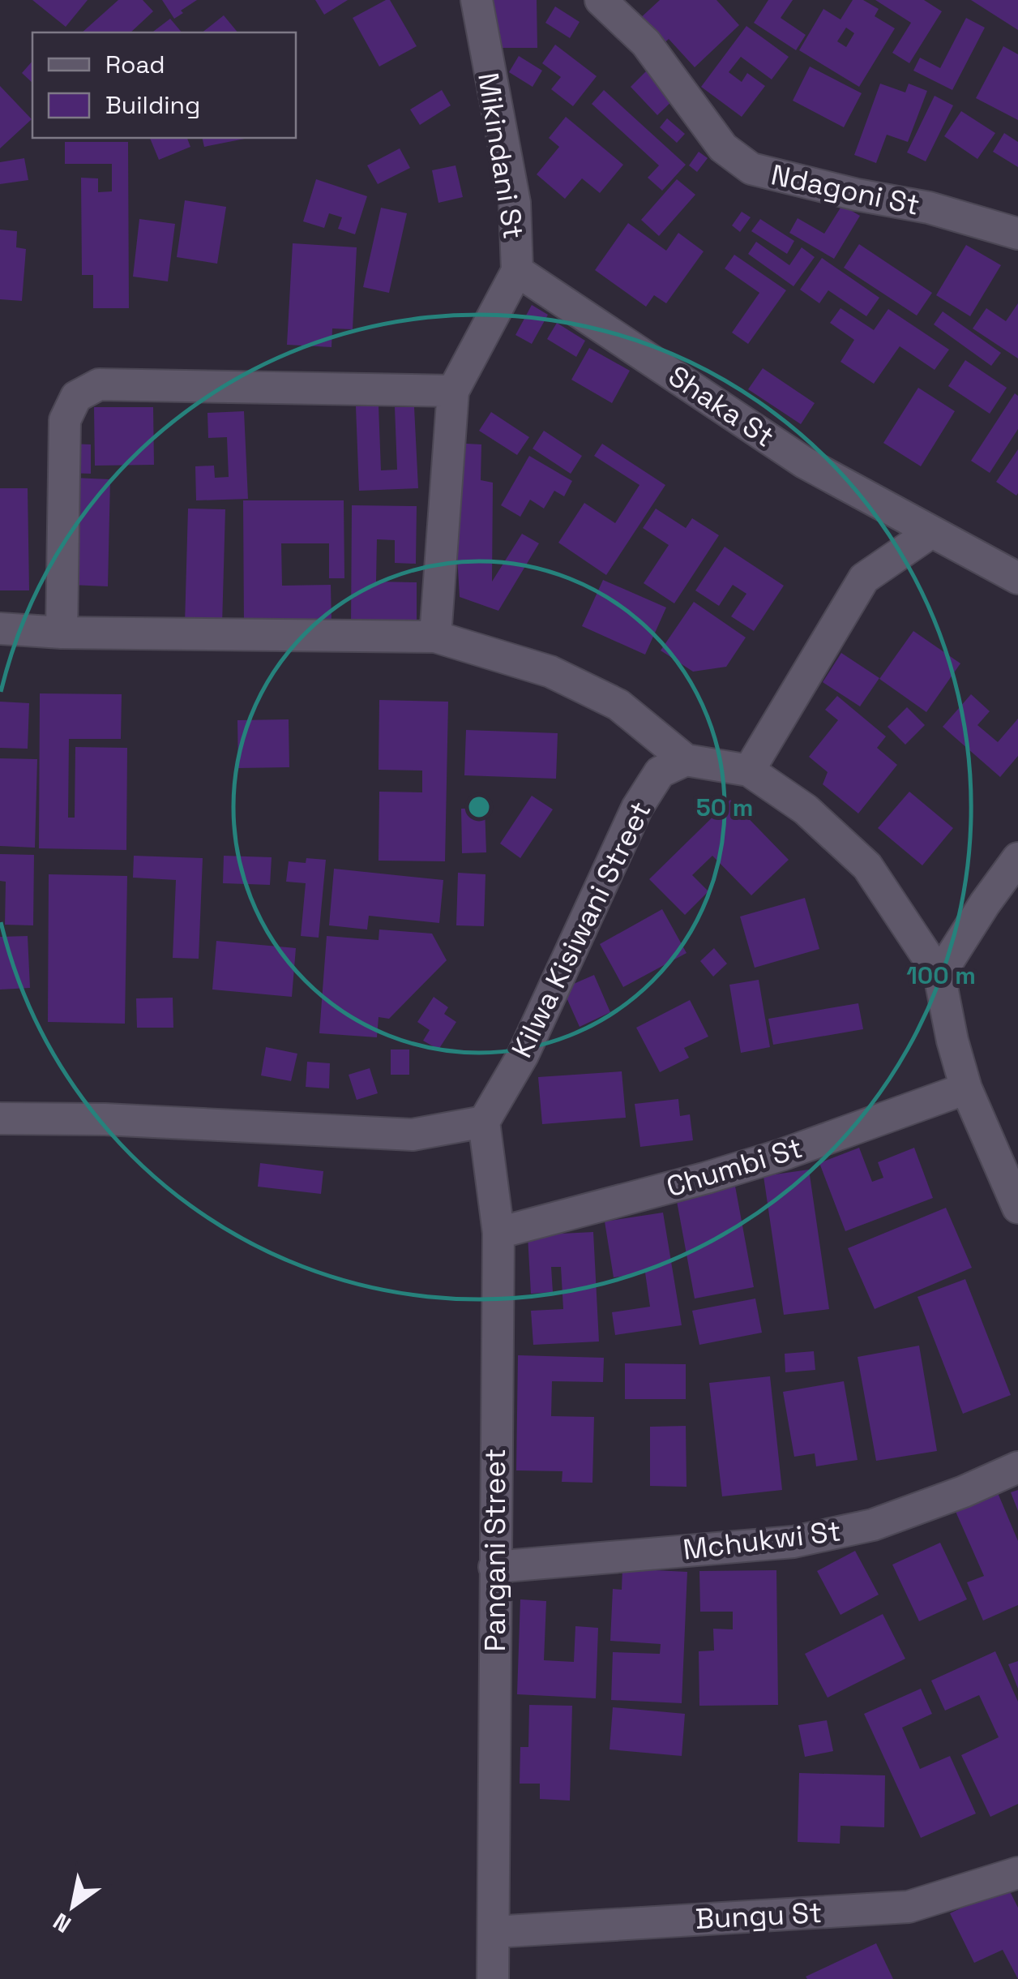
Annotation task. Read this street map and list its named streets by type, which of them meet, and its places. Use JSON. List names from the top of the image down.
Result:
{
  "streets": {
    "street": [
      "Mikindani St",
      "Ndagoni St",
      "Shaka St",
      "Kilwa Kisiwani Street",
      "Chumbi St",
      "Mchukwi St",
      "Pangani Street",
      "Bungu St"
    ]
  },
  "crossings": [
    ["Mikindani St", "Shaka St"],
    ["Kilwa Kisiwani Street", "Pangani Street"],
    ["Chumbi St", "Pangani Street"],
    ["Mchukwi St", "Pangani Street"],
    ["Pangani Street", "Bungu St"]
  ],
  "legend": ["Road", "Building"],
  "north": "bottom left",
  "rings": ["50 m", "100 m"]
}
